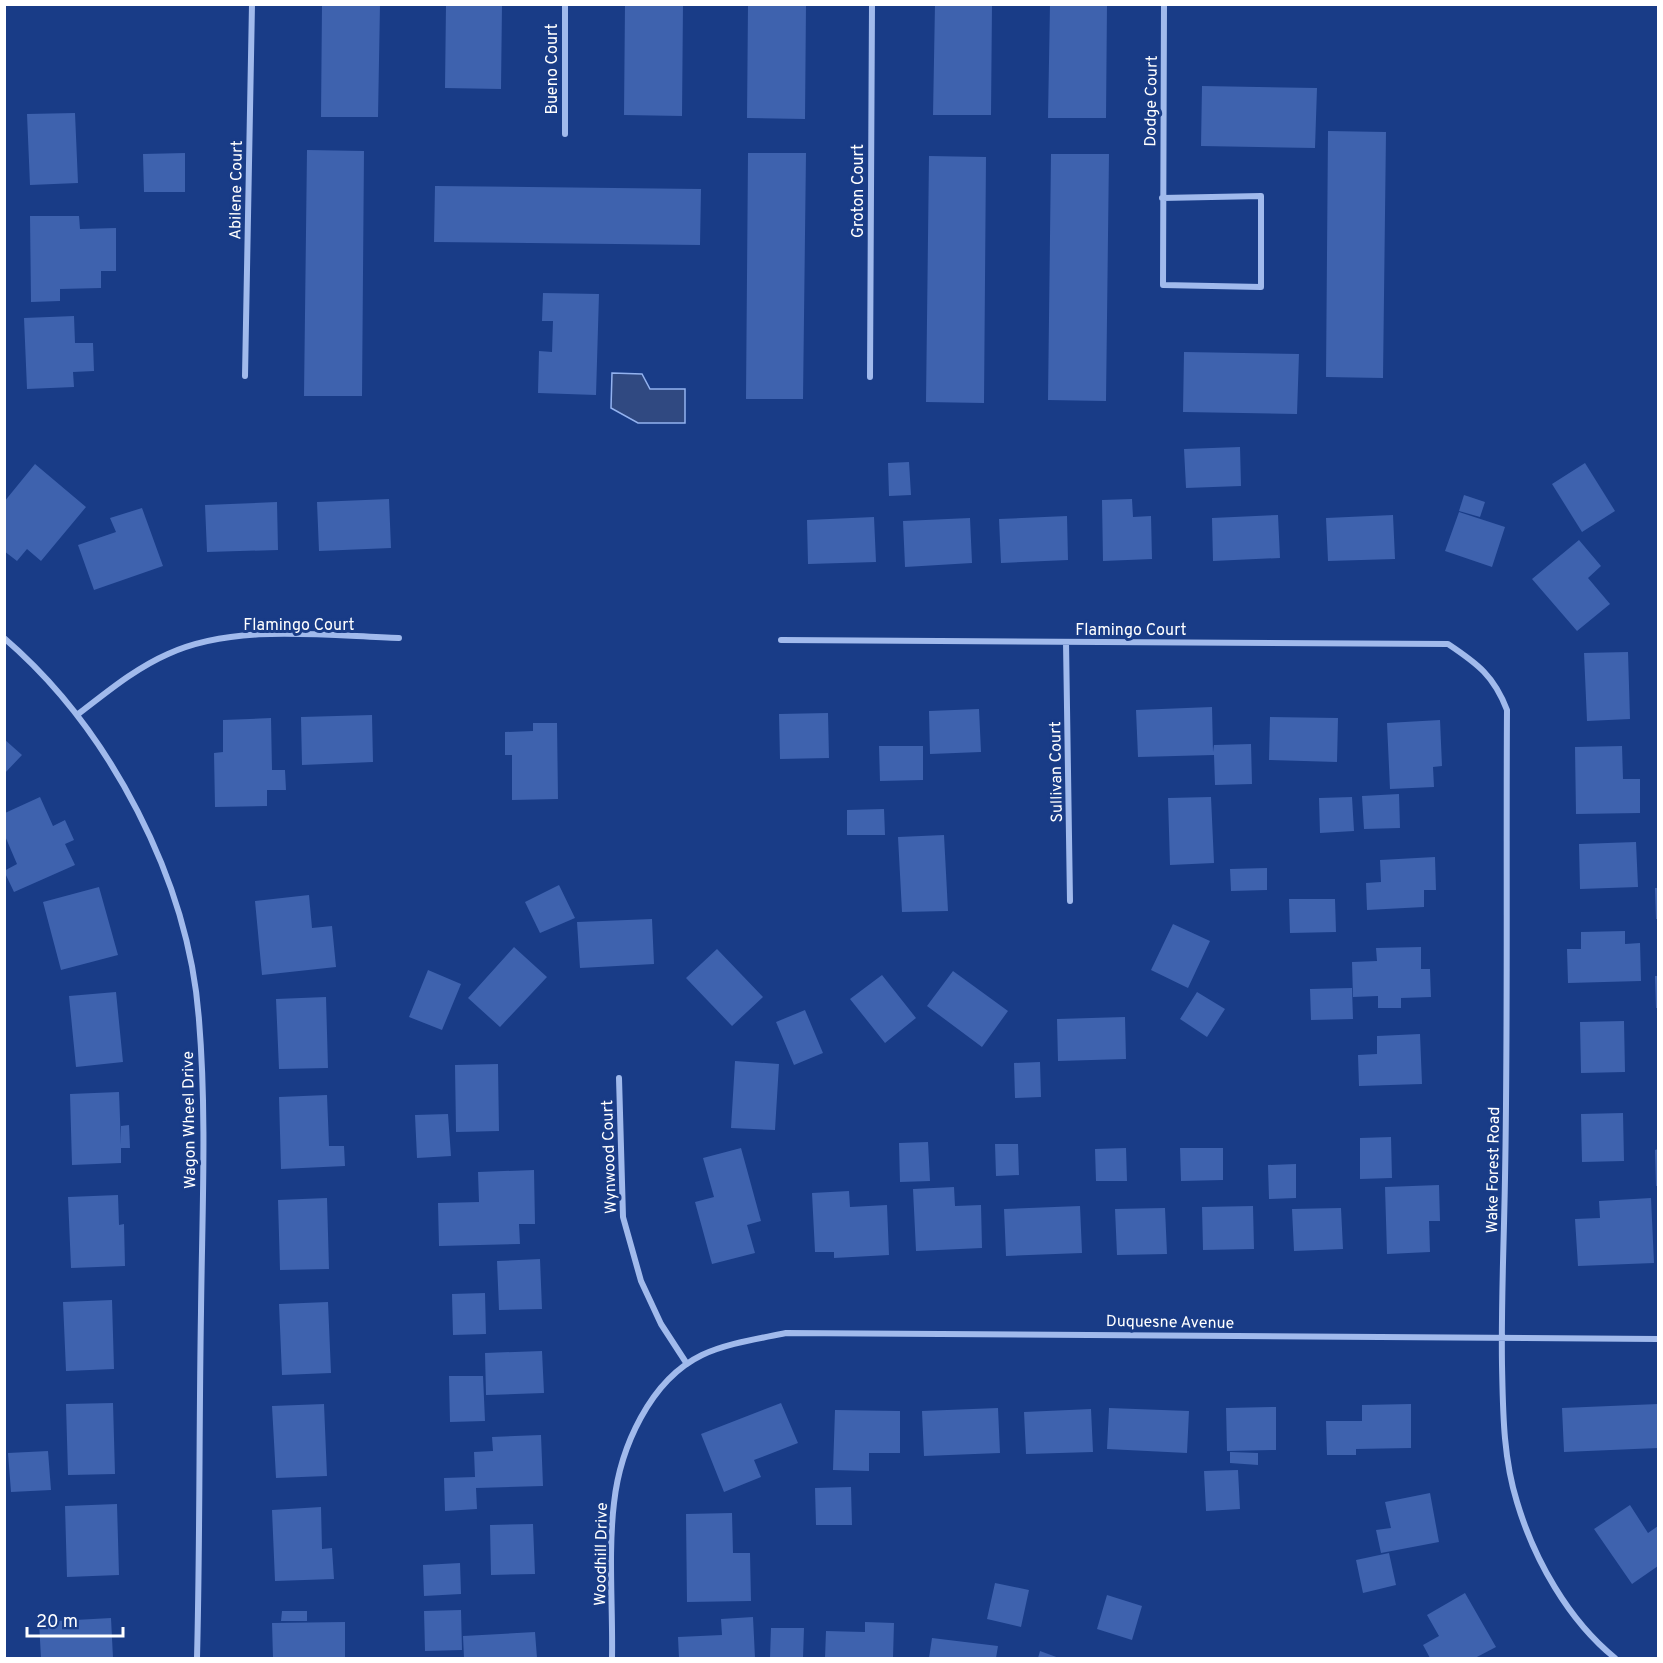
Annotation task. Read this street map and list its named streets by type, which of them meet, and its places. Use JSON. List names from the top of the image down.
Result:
{
  "streets": {
    "street": [
      "Bueno Court",
      "Dodge Court",
      "Abilene Court",
      "Groton Court",
      "Flamingo Court",
      "Sullivan Court",
      "Wagon Wheel Drive",
      "Wynwood Court",
      "Wake Forest Road",
      "Duquesne Avenue",
      "Woodhill Drive"
    ]
  },
  "crossings": [
    ["Flamingo Court", "Sullivan Court"],
    ["Flamingo Court", "Wagon Wheel Drive"],
    ["Flamingo Court", "Wake Forest Road"],
    ["Wynwood Court", "Duquesne Avenue"],
    ["Wynwood Court", "Woodhill Drive"],
    ["Wake Forest Road", "Duquesne Avenue"],
    ["Duquesne Avenue", "Woodhill Drive"]
  ],
  "scale_bar": "20 m"
}
